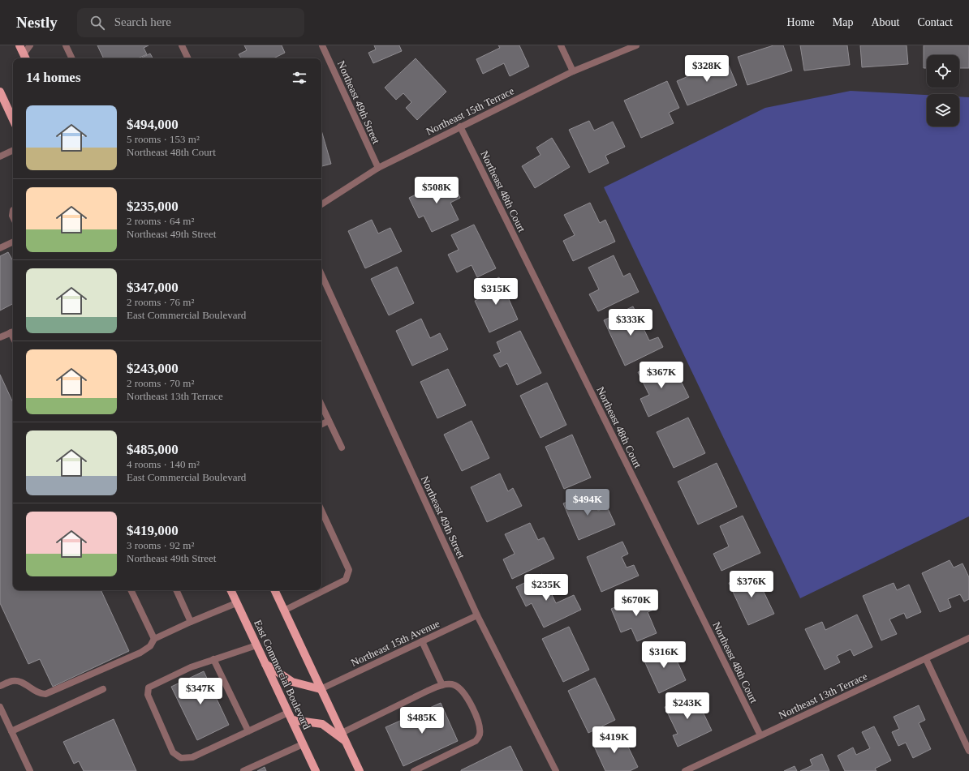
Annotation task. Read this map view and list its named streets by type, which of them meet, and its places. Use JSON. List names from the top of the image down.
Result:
{
  "streets": {
    "main road": ["East Commercial Boulevard"],
    "street": [
      "Northeast 49th Street",
      "Northeast 15th Terrace",
      "Northeast 48th Court",
      "Northeast 15th Avenue",
      "Northeast 13th Terrace"
    ]
  },
  "crossings": [
    ["Northeast 49th Street", "Northeast 15th Terrace"],
    ["Northeast 49th Street", "Northeast 15th Avenue"],
    ["Northeast 15th Terrace", "Northeast 48th Court"],
    ["Northeast 48th Court", "Northeast 13th Terrace"]
  ],
  "page": {
    "header": "Nestly",
    "search": "Search here",
    "nav": [
      "Home",
      "Map",
      "About",
      "Contact"
    ],
    "price": [
      "$328K",
      "$508K",
      "$315K",
      "$333K",
      "$367K",
      "$494K",
      "$376K",
      "$235K",
      "$670K",
      "$316K",
      "$347K",
      "$243K",
      "$485K",
      "$419K"
    ],
    "heading": "14 homes",
    "list": [
      {
        "name": "$494,000",
        "note": "5 rooms · 153 m² · Northeast 48th Court"
      },
      {
        "name": "$235,000",
        "note": "2 rooms · 64 m² · Northeast 49th Street"
      },
      {
        "name": "$347,000",
        "note": "2 rooms · 76 m² · East Commercial Boulevard"
      },
      {
        "name": "$243,000",
        "note": "2 rooms · 70 m² · Northeast 13th Terrace"
      },
      {
        "name": "$485,000",
        "note": "4 rooms · 140 m² · East Commercial Boulevard"
      },
      {
        "name": "$419,000",
        "note": "3 rooms · 92 m² · Northeast 49th Street"
      }
    ]
  }
}
